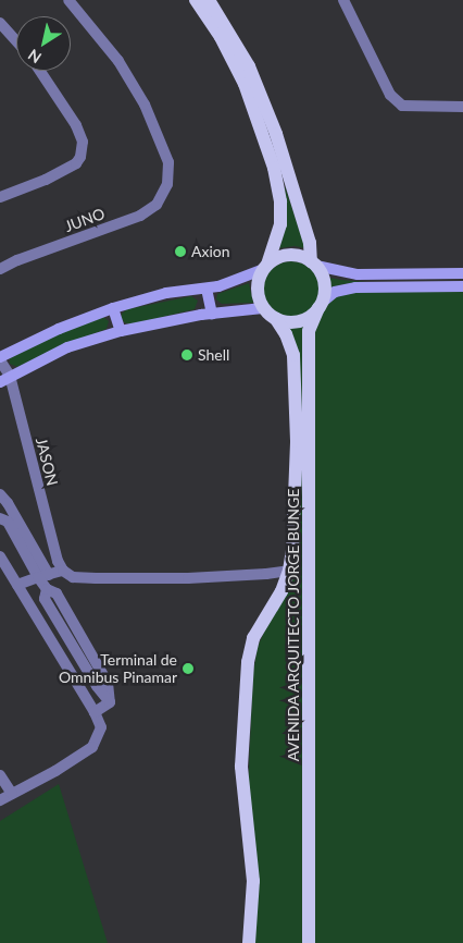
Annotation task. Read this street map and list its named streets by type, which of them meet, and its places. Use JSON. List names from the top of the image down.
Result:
{
  "streets": {
    "main road": ["AVENIDA ARQUITECTO JORGE BUNGE"],
    "street": ["JUNO", "JASON"]
  },
  "places": ["Axion", "Shell", "Terminal de Omnibus Pinamar"],
  "north": "bottom left"
}
